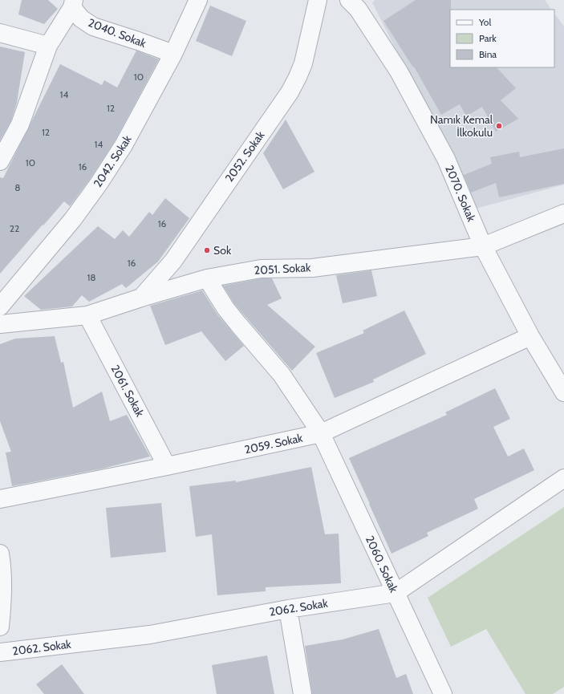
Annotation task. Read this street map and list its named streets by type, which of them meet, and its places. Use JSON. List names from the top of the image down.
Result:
{
  "streets": {
    "street": [
      "2040. Sokak",
      "2052. Sokak",
      "2042. Sokak",
      "2070. Sokak",
      "2051. Sokak",
      "2061. Sokak",
      "2059. Sokak",
      "2060. Sokak",
      "2062. Sokak"
    ]
  },
  "crossings": [
    ["2040. Sokak", "2042. Sokak"],
    ["2052. Sokak", "2051. Sokak"],
    ["2070. Sokak", "2051. Sokak"],
    ["2070. Sokak", "2059. Sokak"],
    ["2051. Sokak", "2061. Sokak"],
    ["2051. Sokak", "2060. Sokak"],
    ["2061. Sokak", "2059. Sokak"],
    ["2059. Sokak", "2060. Sokak"],
    ["2060. Sokak", "2062. Sokak"]
  ],
  "places": ["Namık Kemal İlkokulu", "Sok"],
  "house_numbers": [
    "10",
    "14",
    "12",
    "12",
    "14",
    "10",
    "16",
    "8",
    "16",
    "22",
    "16",
    "18"
  ],
  "legend": ["Yol", "Park", "Bina"]
}
